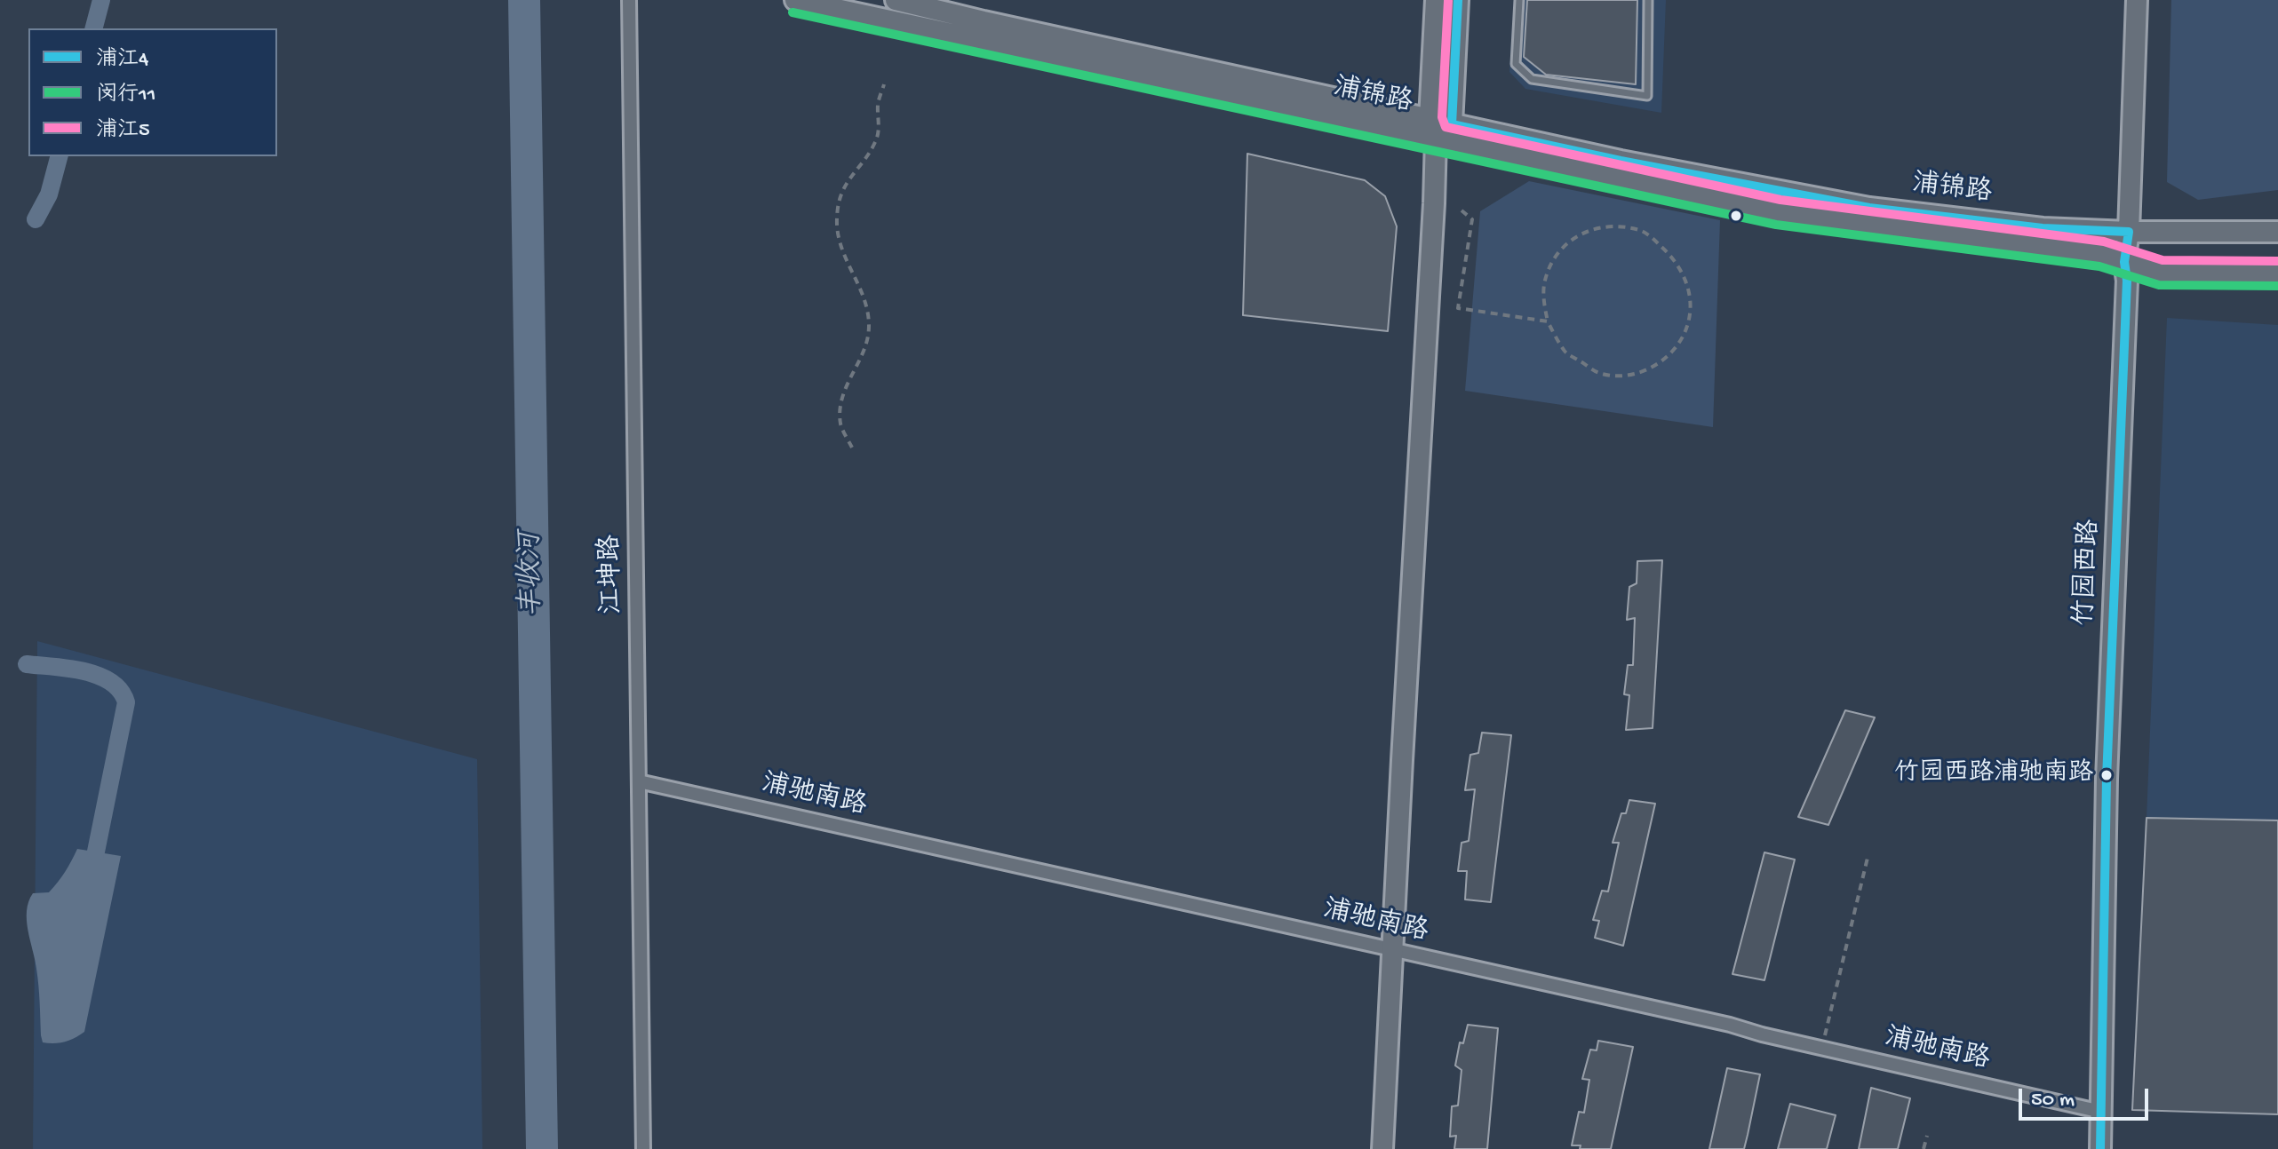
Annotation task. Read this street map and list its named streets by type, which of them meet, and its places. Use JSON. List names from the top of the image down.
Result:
{
  "streets": {
    "main road": ["浦锦路", "竹园西路"],
    "street": ["江坤路", "浦驰南路"]
  },
  "crossings": [
    ["浦锦路", "竹园西路"],
    ["竹园西路", "浦驰南路"],
    ["江坤路", "浦驰南路"]
  ],
  "water": ["丰收河"],
  "places": ["竹园西路浦驰南路"],
  "lines": ["transit line 浦江4", "transit line 浦江5", "transit line 闵行11"],
  "legend": ["浦江4", "闵行11", "浦江5"],
  "scale_bar": "50 m"
}
